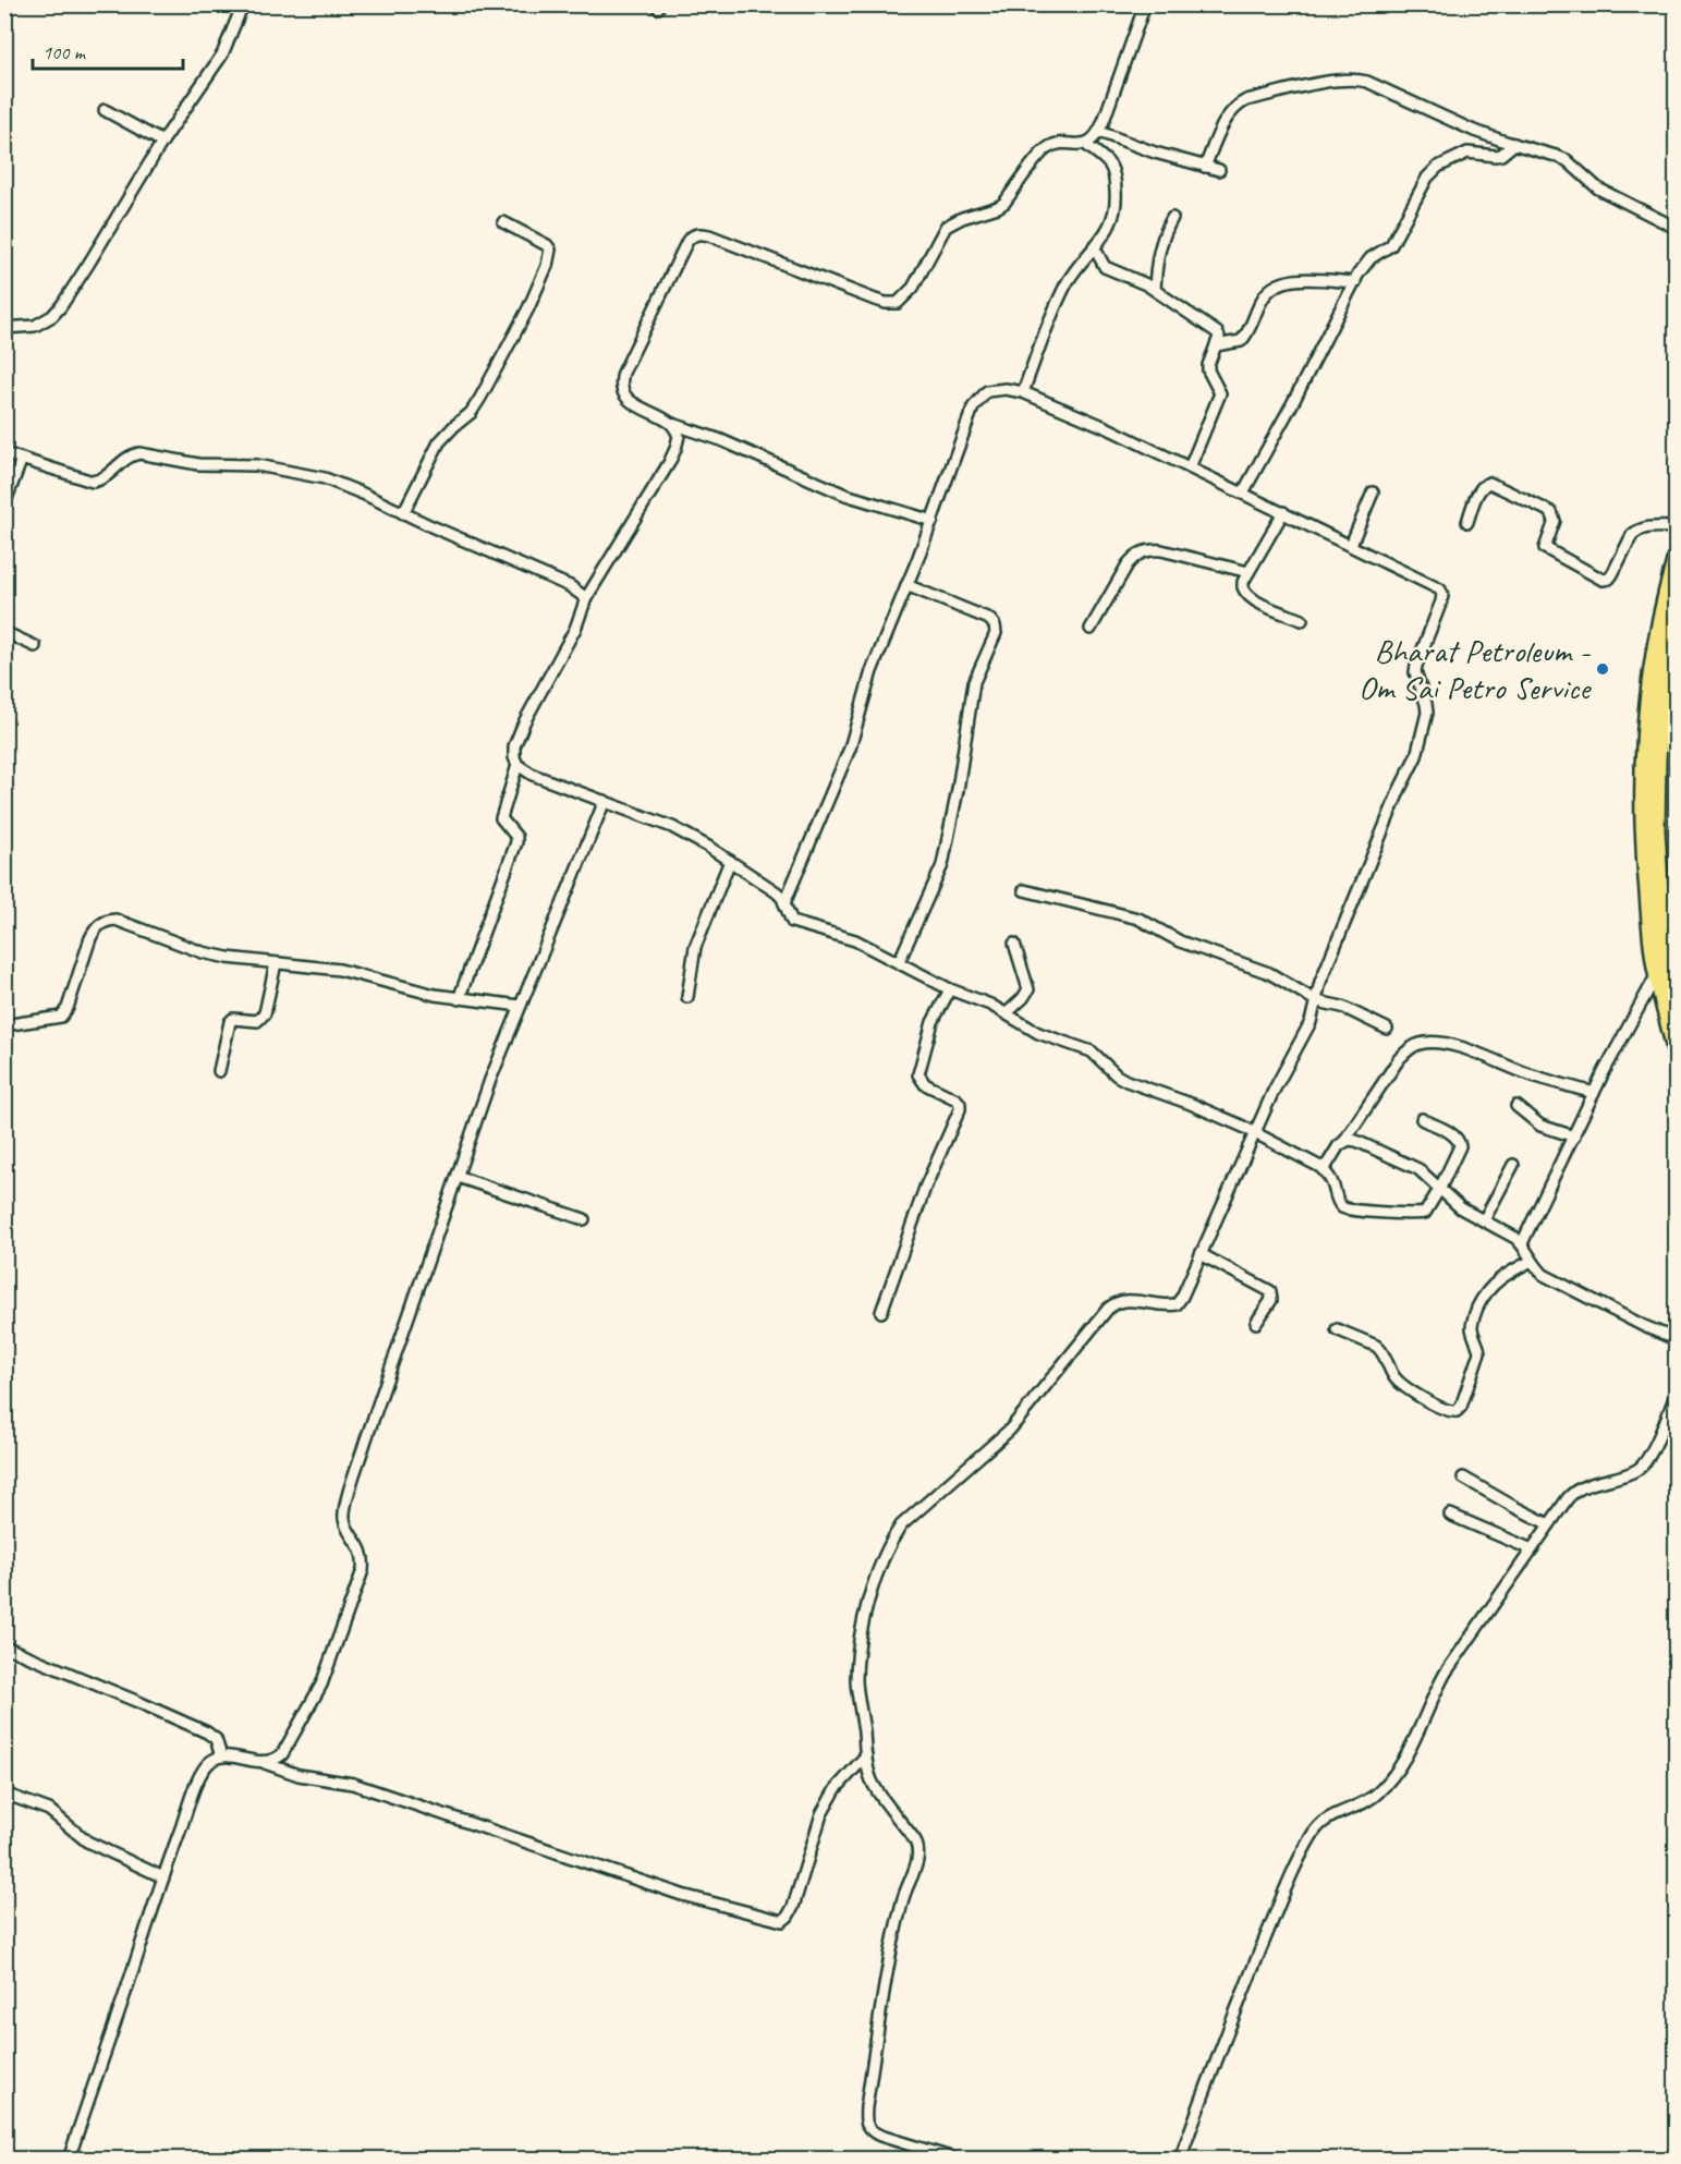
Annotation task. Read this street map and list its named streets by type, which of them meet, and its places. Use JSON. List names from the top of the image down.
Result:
{
  "places": ["Bharat Petroleum - Om Sai Petro Service"],
  "scale_bar": "100 m"
}
